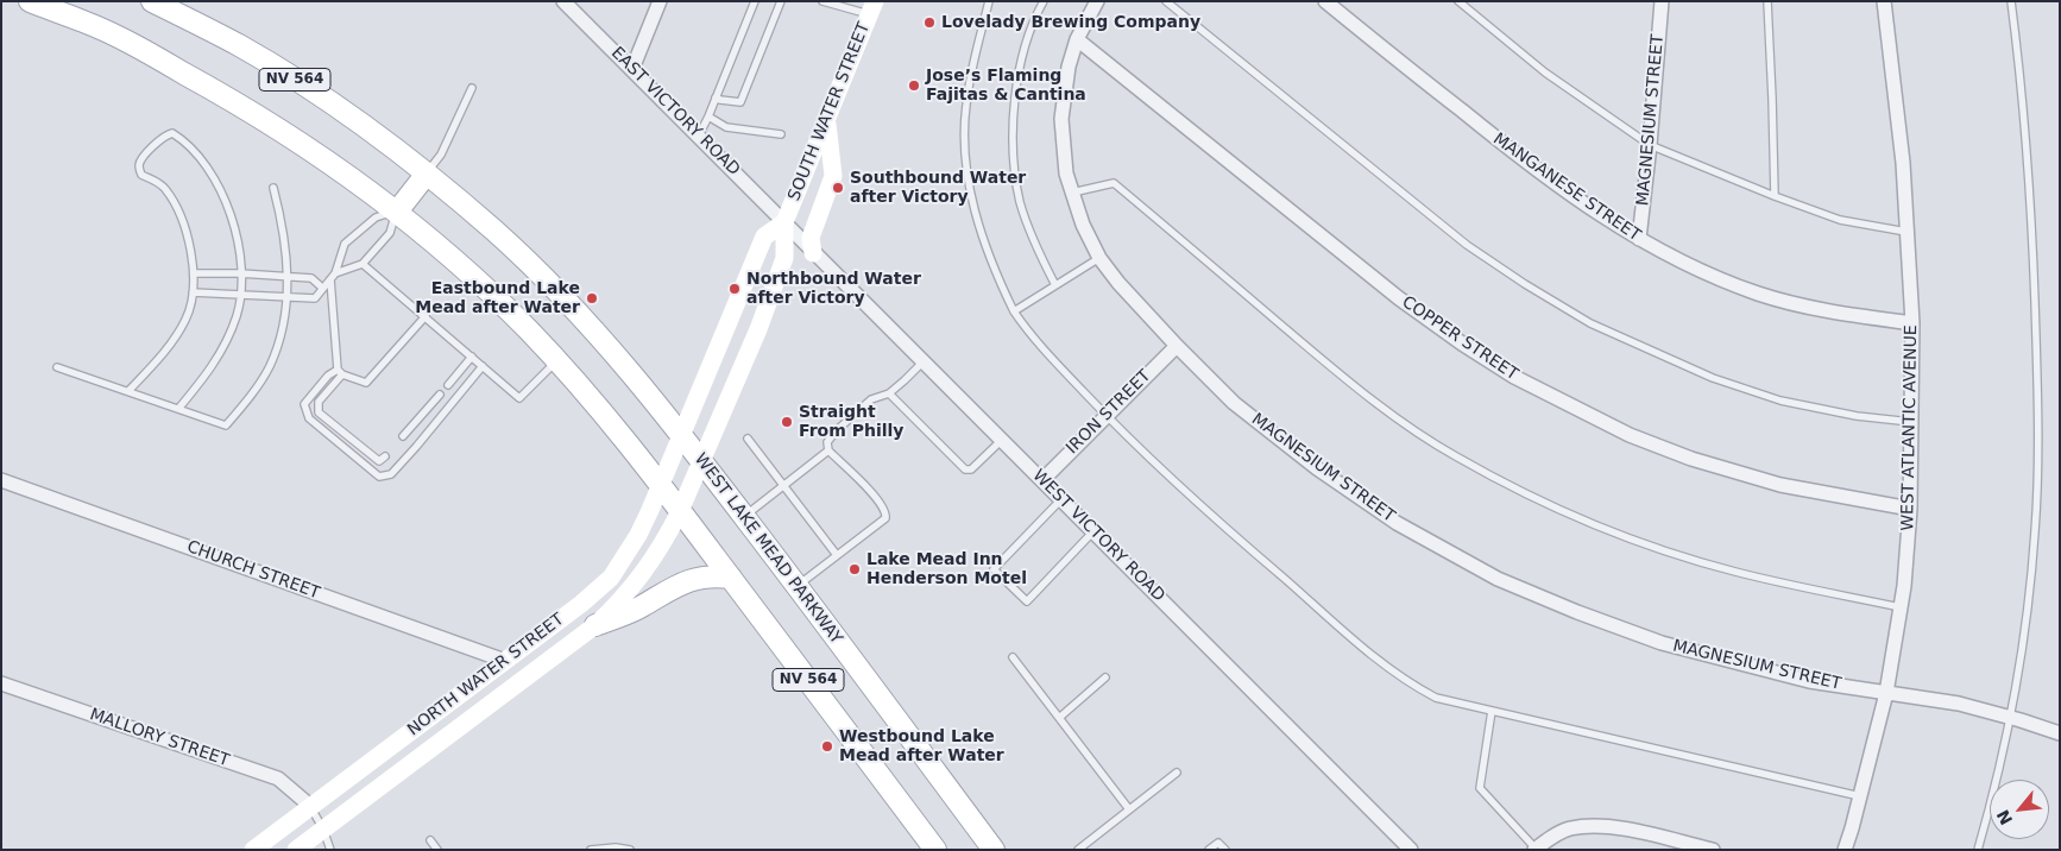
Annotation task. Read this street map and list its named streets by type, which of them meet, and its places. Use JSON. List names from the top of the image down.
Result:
{
  "streets": {
    "main road": [
      "NV 564",
      "SOUTH WATER STREET",
      "WEST LAKE MEAD PARKWAY",
      "NORTH WATER STREET"
    ],
    "street": [
      "EAST VICTORY ROAD",
      "MAGNESIUM STREET",
      "MANGANESE STREET",
      "COPPER STREET",
      "IRON STREET",
      "WEST ATLANTIC AVENUE",
      "WEST VICTORY ROAD",
      "CHURCH STREET",
      "MALLORY STREET"
    ]
  },
  "crossings": [
    ["NV 564", "SOUTH WATER STREET"],
    ["NV 564", "WEST LAKE MEAD PARKWAY"],
    ["NV 564", "NORTH WATER STREET"],
    ["EAST VICTORY ROAD", "SOUTH WATER STREET"],
    ["EAST VICTORY ROAD", "WEST VICTORY ROAD"],
    ["SOUTH WATER STREET", "WEST VICTORY ROAD"],
    ["SOUTH WATER STREET", "WEST LAKE MEAD PARKWAY"],
    ["SOUTH WATER STREET", "NORTH WATER STREET"],
    ["MAGNESIUM STREET", "MANGANESE STREET"],
    ["MAGNESIUM STREET", "COPPER STREET"],
    ["MAGNESIUM STREET", "IRON STREET"],
    ["MAGNESIUM STREET", "WEST ATLANTIC AVENUE"],
    ["MANGANESE STREET", "WEST ATLANTIC AVENUE"],
    ["COPPER STREET", "WEST ATLANTIC AVENUE"],
    ["IRON STREET", "WEST VICTORY ROAD"],
    ["CHURCH STREET", "NORTH WATER STREET"],
    ["NORTH WATER STREET", "MALLORY STREET"]
  ],
  "places": [
    "Lovelady Brewing Company",
    "Jose’s Flaming Fajitas & Cantina",
    "Southbound Water after Victory",
    "Northbound Water after Victory",
    "Eastbound Lake Mead after Water",
    "Straight From Philly",
    "Lake Mead Inn Henderson Motel",
    "Westbound Lake Mead after Water"
  ],
  "north": "bottom left"
}
